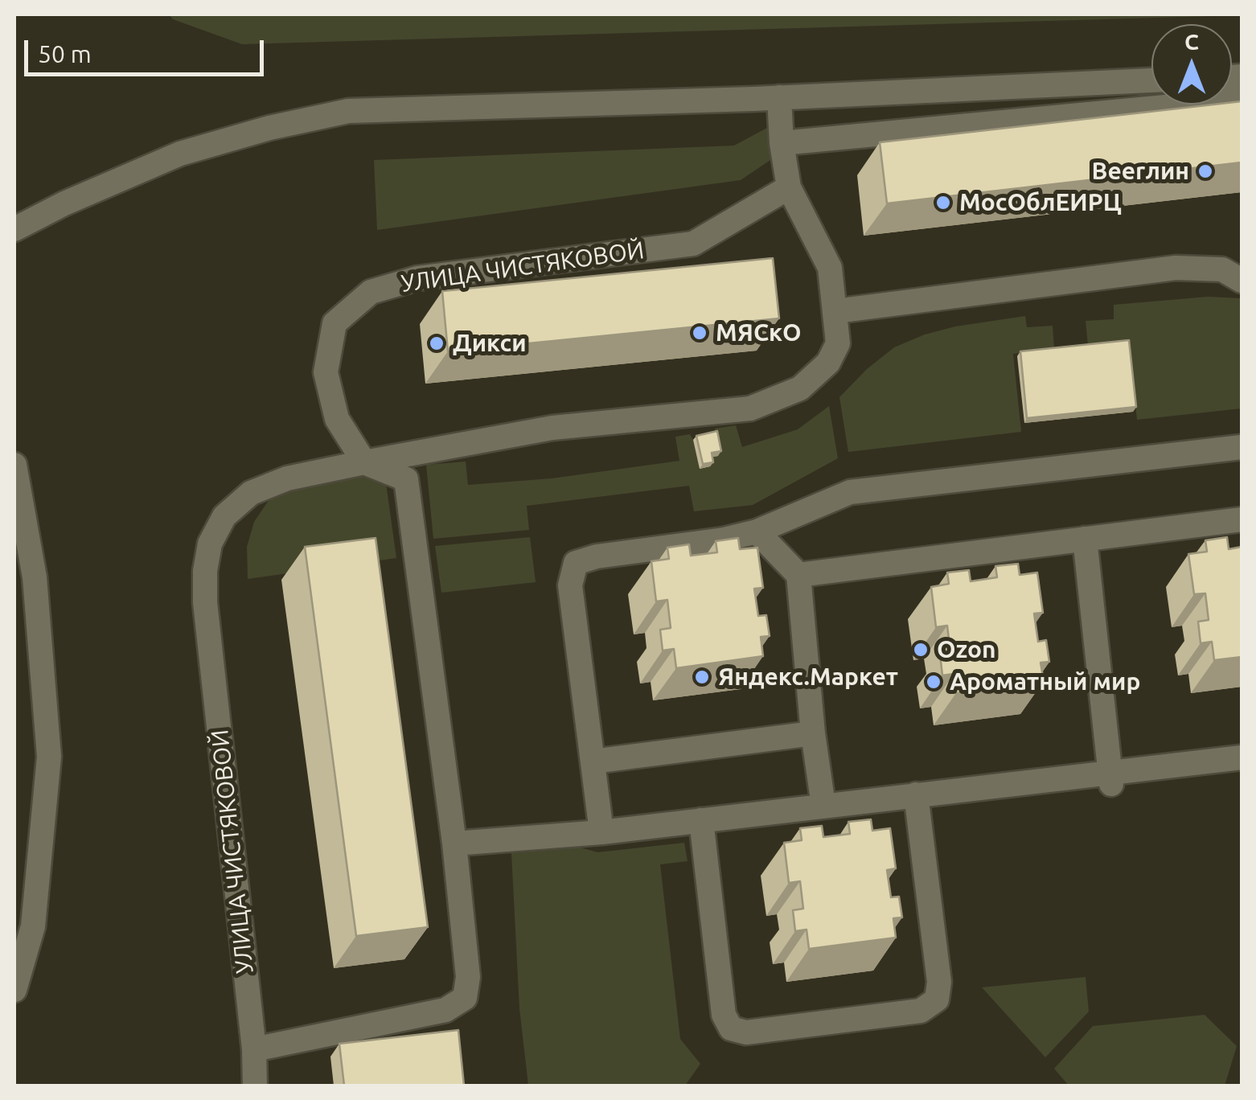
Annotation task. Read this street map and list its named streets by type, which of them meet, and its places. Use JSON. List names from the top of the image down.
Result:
{
  "streets": {
    "street": ["УЛИЦА ЧИСТЯКОВОЙ"]
  },
  "places": [
    "Beerлин",
    "МосОблЕИРЦ",
    "МЯСкО",
    "Дикси",
    "Ozon",
    "Яндекс.Маркет",
    "Ароматный мир"
  ],
  "scale_bar": "50 m",
  "north": "top"
}
